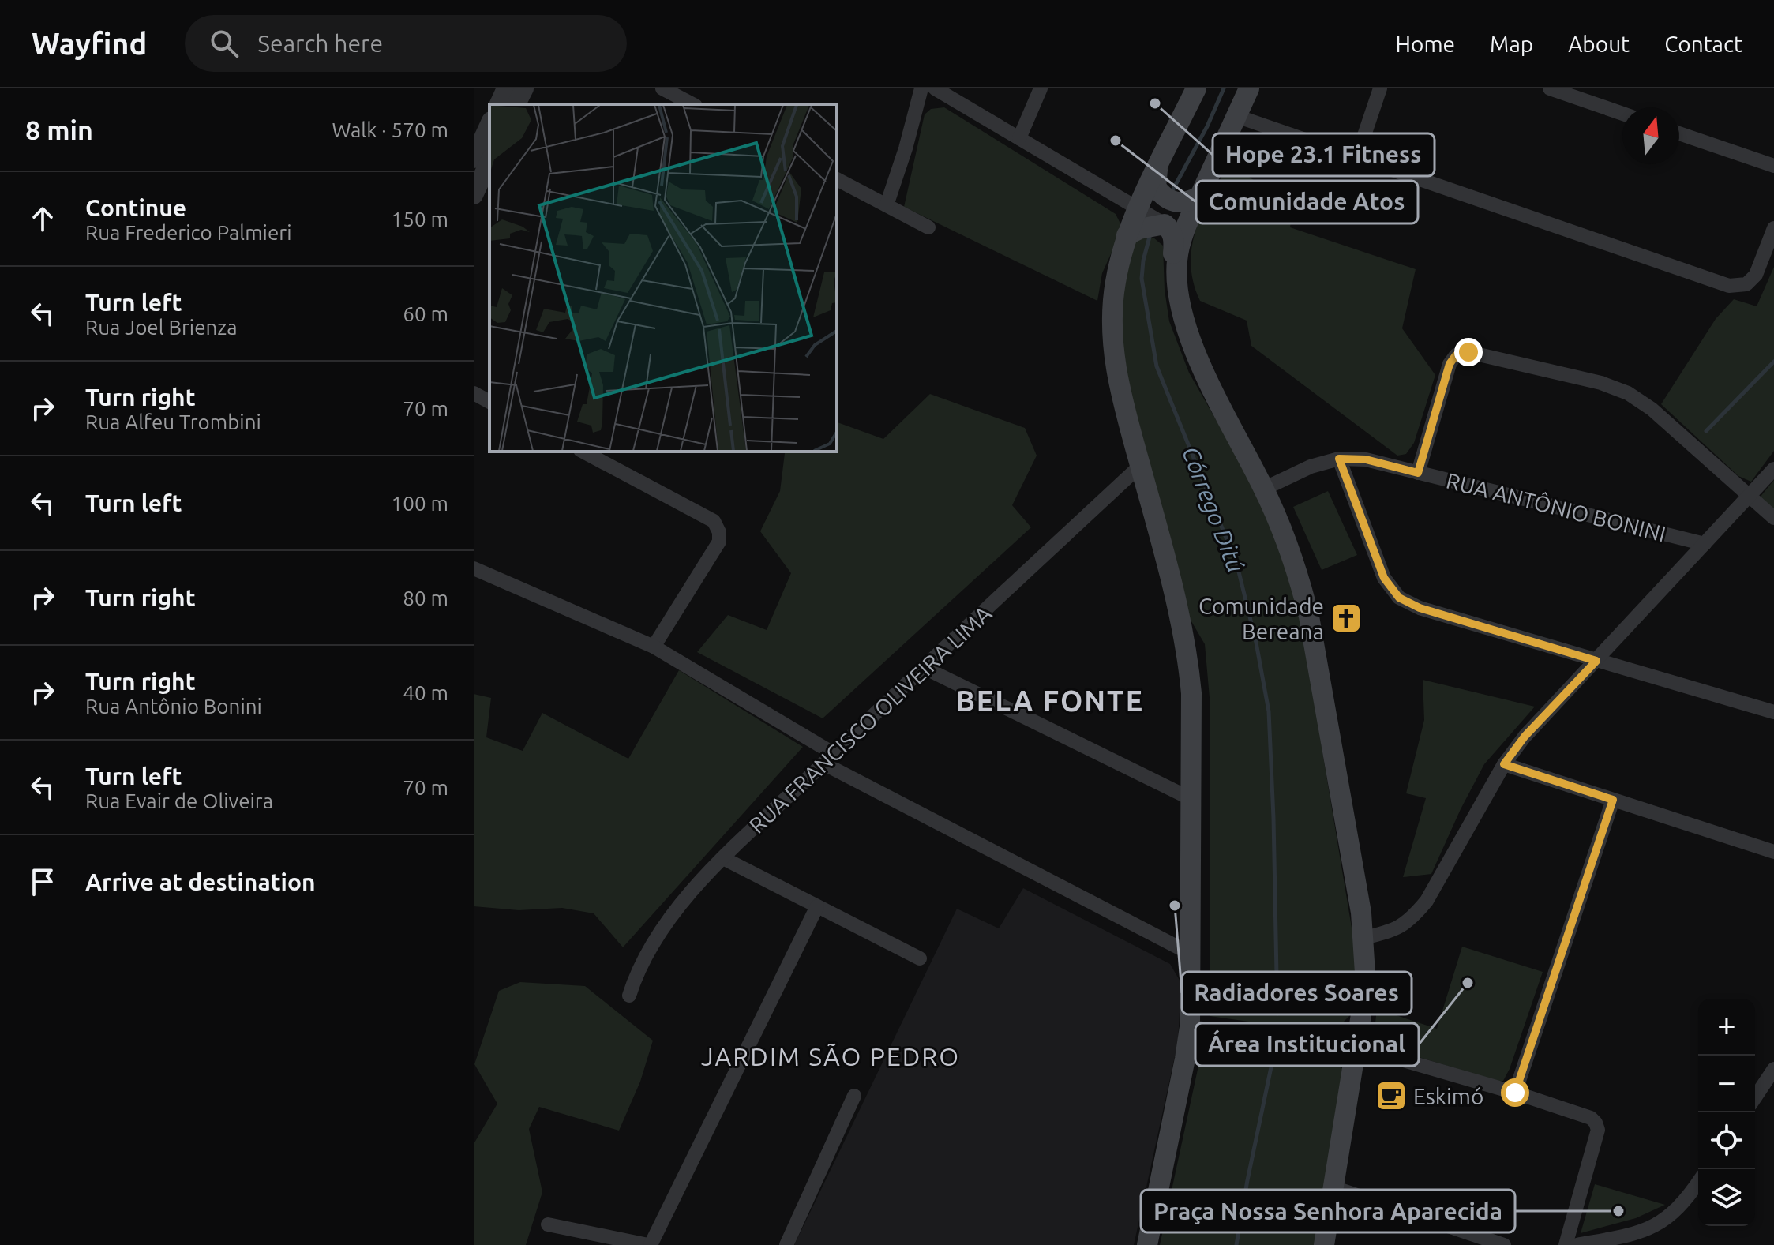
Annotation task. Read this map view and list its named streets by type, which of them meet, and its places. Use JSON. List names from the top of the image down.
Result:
{
  "streets": {
    "street": ["RUA ANTÔNIO BONINI", "RUA FRANCISCO OLIVEIRA LIMA"]
  },
  "districts": ["BELA FONTE", "JARDIM SÃO PEDRO"],
  "water": ["Córrego Ditú"],
  "places": {
    "other": [
      "Hope 23.1 Fitness",
      "Comunidade Atos",
      "Radiadores Soares",
      "Área Institucional",
      "Praça Nossa Senhora Aparecida"
    ],
    "church": ["Comunidade Bereana"],
    "cafe": ["Eskimó"]
  },
  "north": "top",
  "page": {
    "header": "Wayfind",
    "search": "Search here",
    "nav": [
      "Home",
      "Map",
      "About",
      "Contact"
    ],
    "heading": ["8 min", "Walk · 570 m"],
    "list": [
      ["Continue", "Rua Frederico Palmieri", "150 m"],
      ["Turn left", "Rua Joel Brienza", "60 m"],
      ["Turn right", "Rua Alfeu Trombini", "70 m"],
      ["Turn left", "100 m"],
      ["Turn right", "80 m"],
      ["Turn right", "Rua Antônio Bonini", "40 m"],
      ["Turn left", "Rua Evair de Oliveira", "70 m"],
      "Arrive at destination"
    ],
    "map_buttons": ["+", "−"]
  }
}
